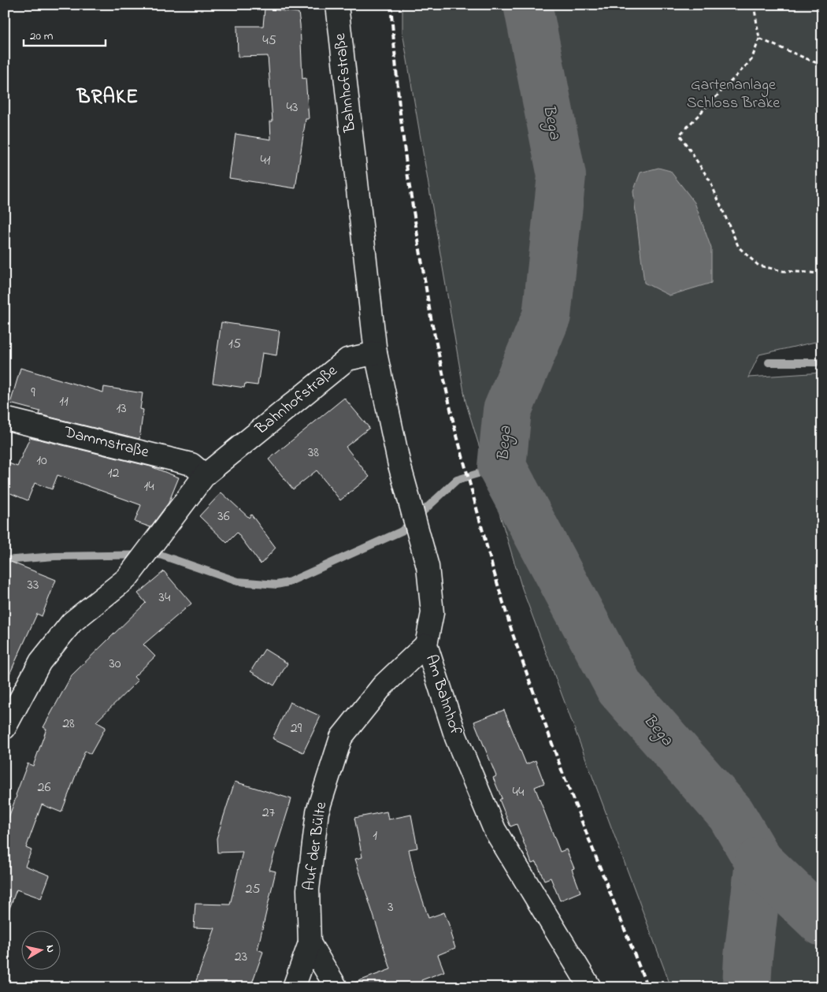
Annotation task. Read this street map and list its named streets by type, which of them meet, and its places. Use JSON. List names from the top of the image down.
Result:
{
  "streets": {
    "street": [
      "Bahnhofstraße",
      "Dammstraße",
      "Am Bahnhof",
      "Auf der Bülte"
    ]
  },
  "crossings": [
    ["Bahnhofstraße", "Dammstraße"],
    ["Bahnhofstraße", "Am Bahnhof"],
    ["Am Bahnhof", "Auf der Bülte"]
  ],
  "districts": ["BRAKE"],
  "water": ["Bega"],
  "parks": ["Gartenanlage Schloss Brake"],
  "house_numbers": [
    "45",
    "43",
    "41",
    "15",
    "9",
    "11",
    "13",
    "38",
    "10",
    "12",
    "14",
    "36",
    "33",
    "34",
    "30",
    "28",
    "29",
    "26",
    "44",
    "27",
    "1",
    "25",
    "3",
    "23"
  ],
  "scale_bar": "20 m",
  "north": "right"
}
